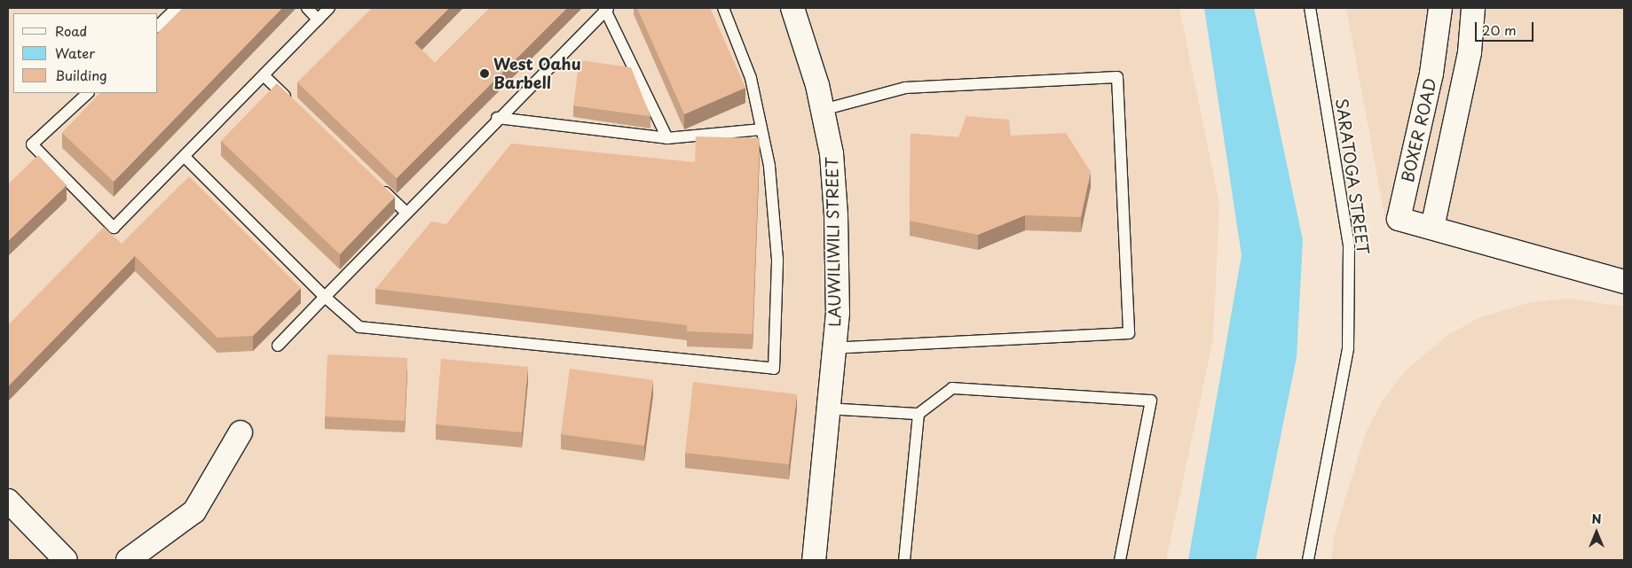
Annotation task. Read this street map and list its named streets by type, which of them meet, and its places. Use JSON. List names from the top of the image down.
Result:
{
  "streets": {
    "street": ["BOXER ROAD", "LAUWILIWILI STREET"],
    "lane": ["SARATOGA STREET"]
  },
  "places": ["West Oahu Barbell"],
  "legend": ["Road", "Water", "Building"],
  "scale_bar": "20 m",
  "north": "top"
}
